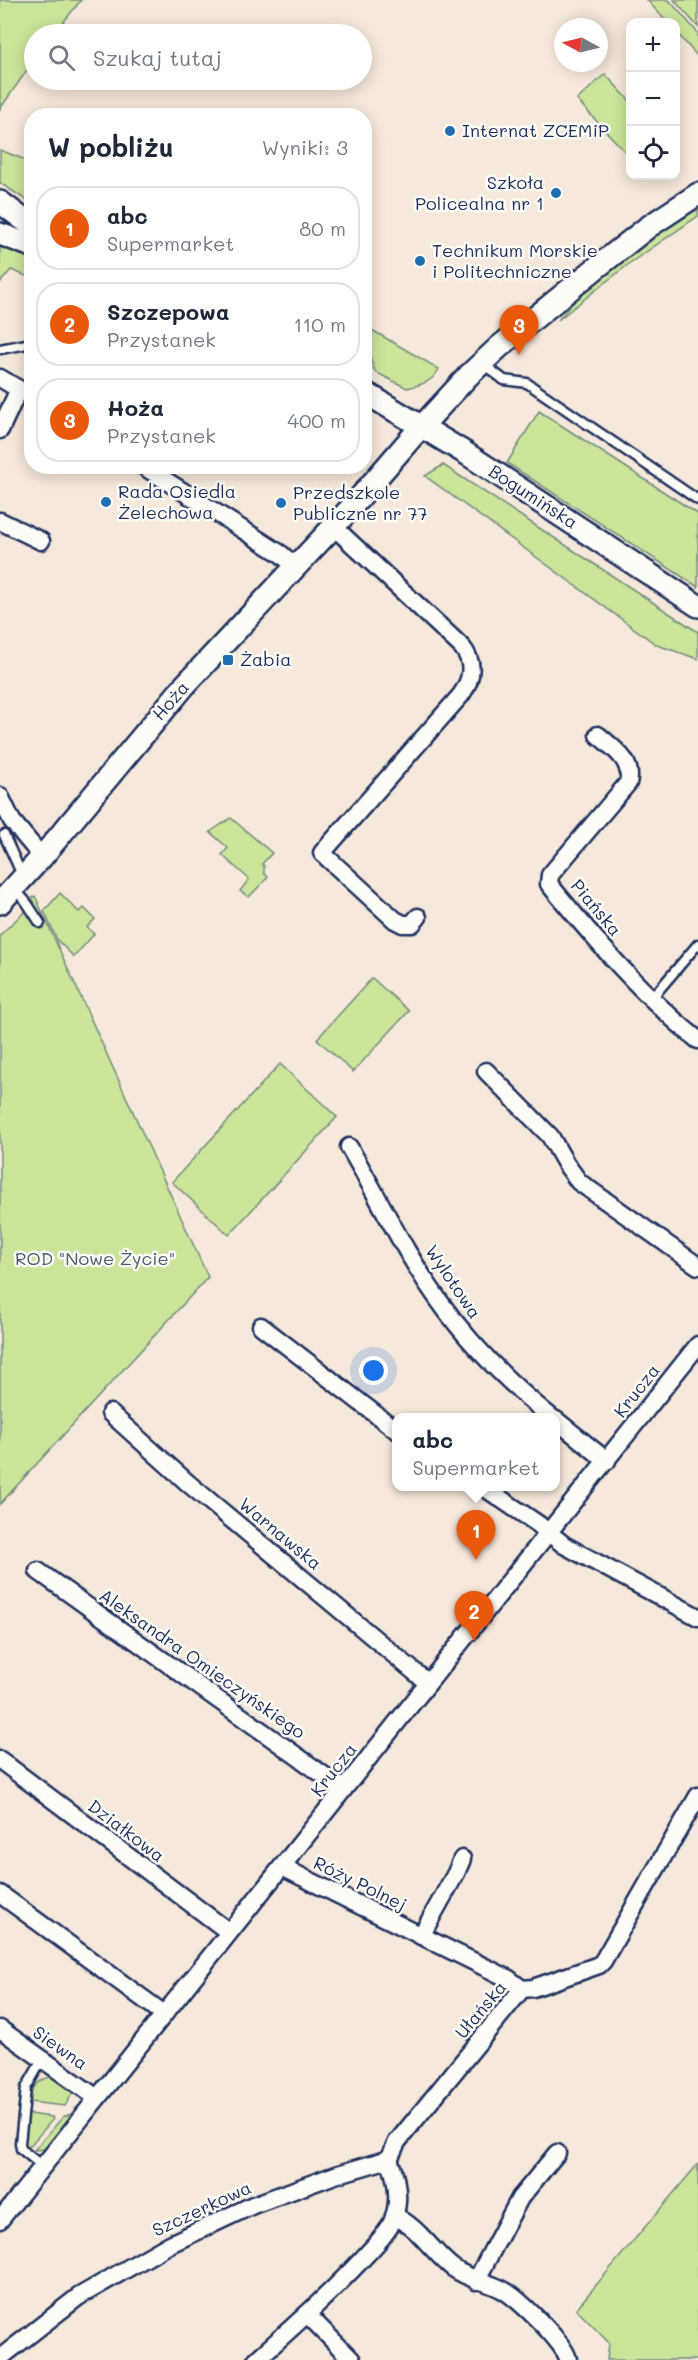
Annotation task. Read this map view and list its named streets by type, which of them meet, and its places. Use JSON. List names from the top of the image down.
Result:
{
  "streets": {
    "street": [
      "Bogumińska",
      "Hoża",
      "Piańska",
      "Wylotowa",
      "Krucza",
      "Warnawska",
      "Aleksandra Omieczyńskiego",
      "Działkowa",
      "Róży Polnej",
      "Ułańska",
      "Siewna",
      "Szczerkowa"
    ]
  },
  "crossings": [
    ["Bogumińska", "Hoża"],
    ["Krucza", "Warnawska"],
    ["Krucza", "Aleksandra Omieczyńskiego"],
    ["Krucza", "Działkowa"],
    ["Krucza", "Róży Polnej"],
    ["Krucza", "Siewna"],
    ["Róży Polnej", "Ułańska"],
    ["Ułańska", "Szczerkowa"]
  ],
  "parks": ["ROD \"Nowe Życie\""],
  "places": {
    "other": [
      "Internat ZCEMiP",
      "Szkoła Policealna nr 1",
      "Technikum Morskie i Politechniczne",
      "Rada Osiedla Żelechowa",
      "Przedszkole Publiczne nr 77"
    ],
    "transit": ["Żabia"]
  },
  "north": "left",
  "page": {
    "map_buttons": ["+", "−"],
    "search": "Szukaj tutaj",
    "heading": ["W pobliżu", "Wyniki: 3"],
    "list": [
      {
        "mark": "1",
        "name": "abc",
        "note": "Supermarket",
        "value": "80 m"
      },
      {
        "mark": "2",
        "name": "Szczepowa",
        "note": "Przystanek",
        "value": "110 m"
      },
      {
        "mark": "3",
        "name": "Hoża",
        "note": "Przystanek",
        "value": "400 m"
      }
    ],
    "pins": ["3", "1", "2"],
    "popup": ["abc", "Supermarket"]
  }
}
